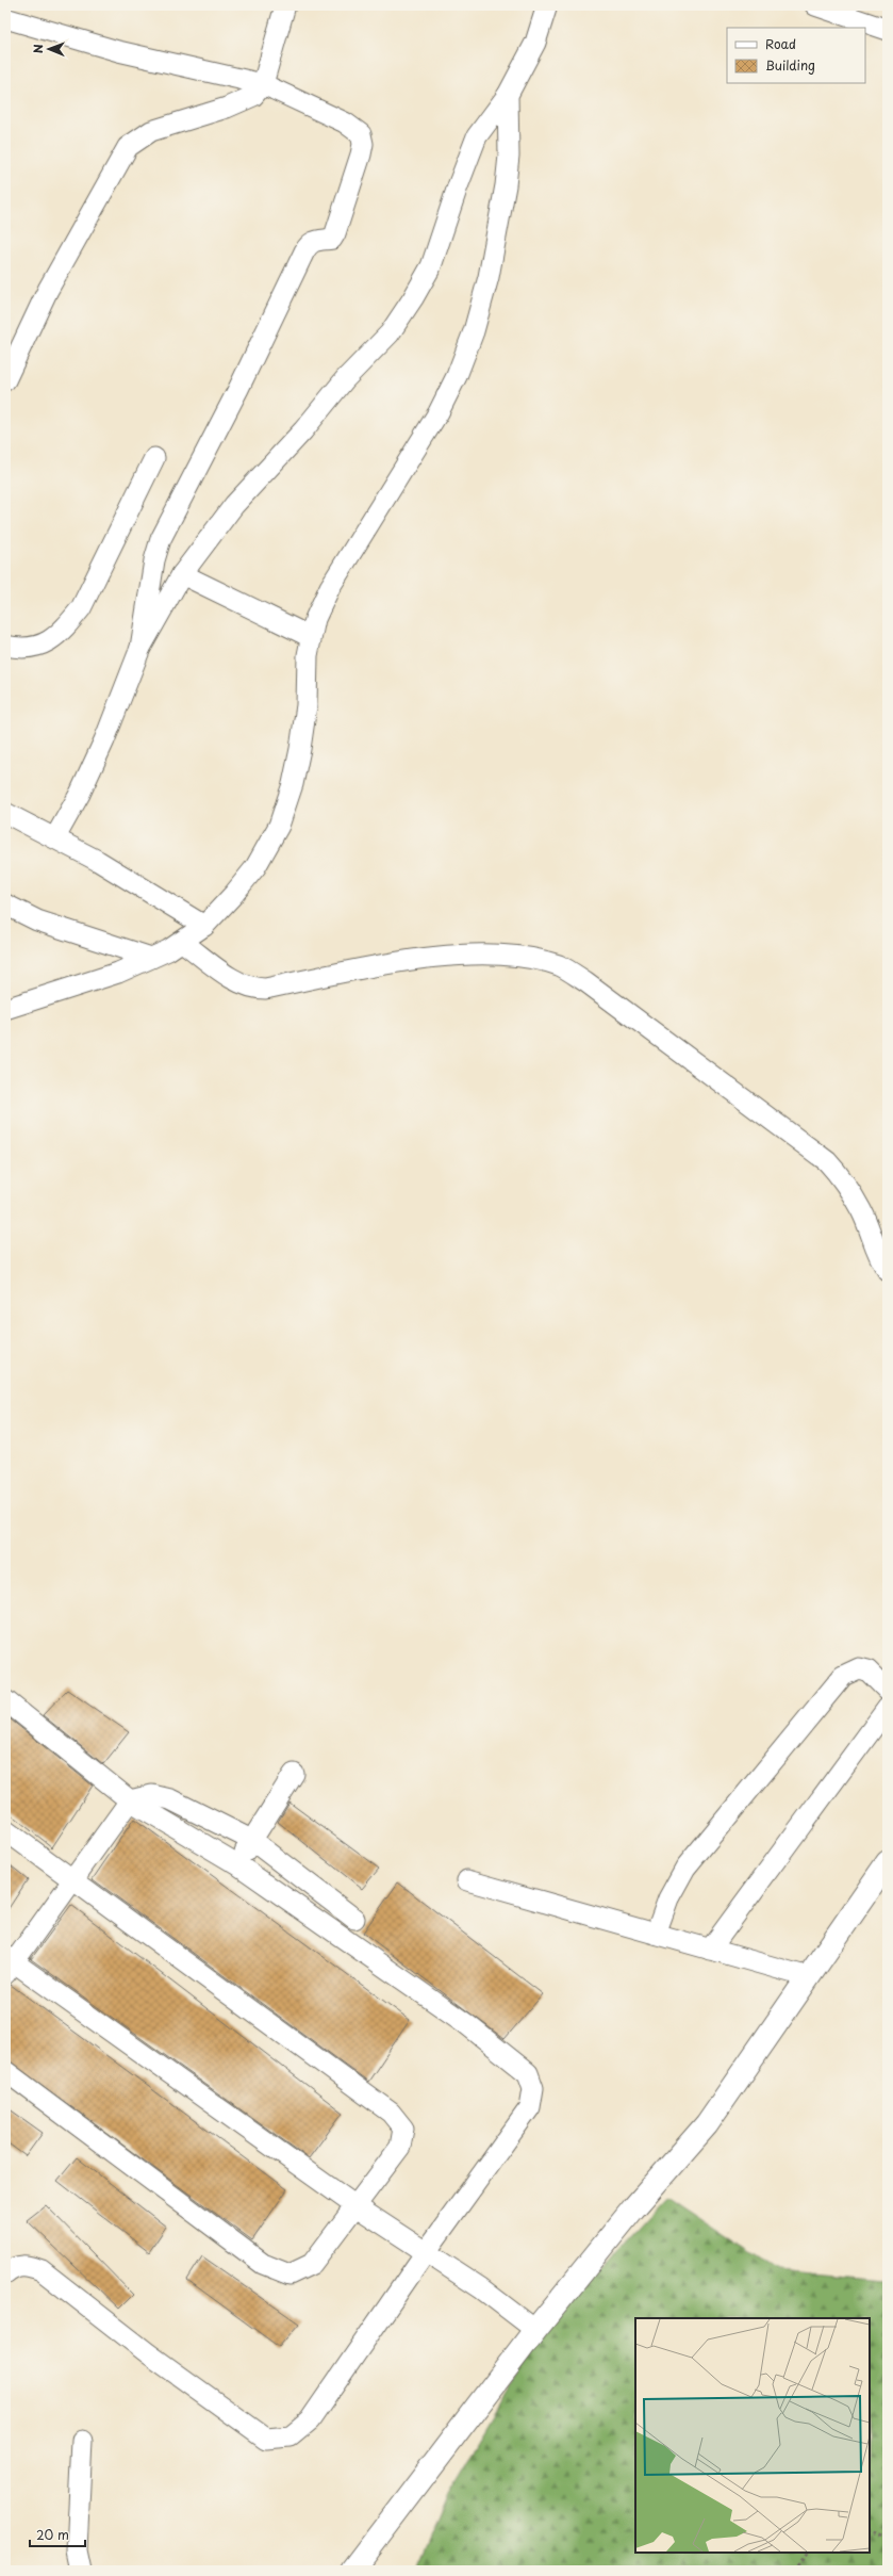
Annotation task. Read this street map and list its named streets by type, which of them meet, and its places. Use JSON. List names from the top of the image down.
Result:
{
  "legend": ["Road", "Building"],
  "scale_bar": "20 m",
  "north": "left"
}
